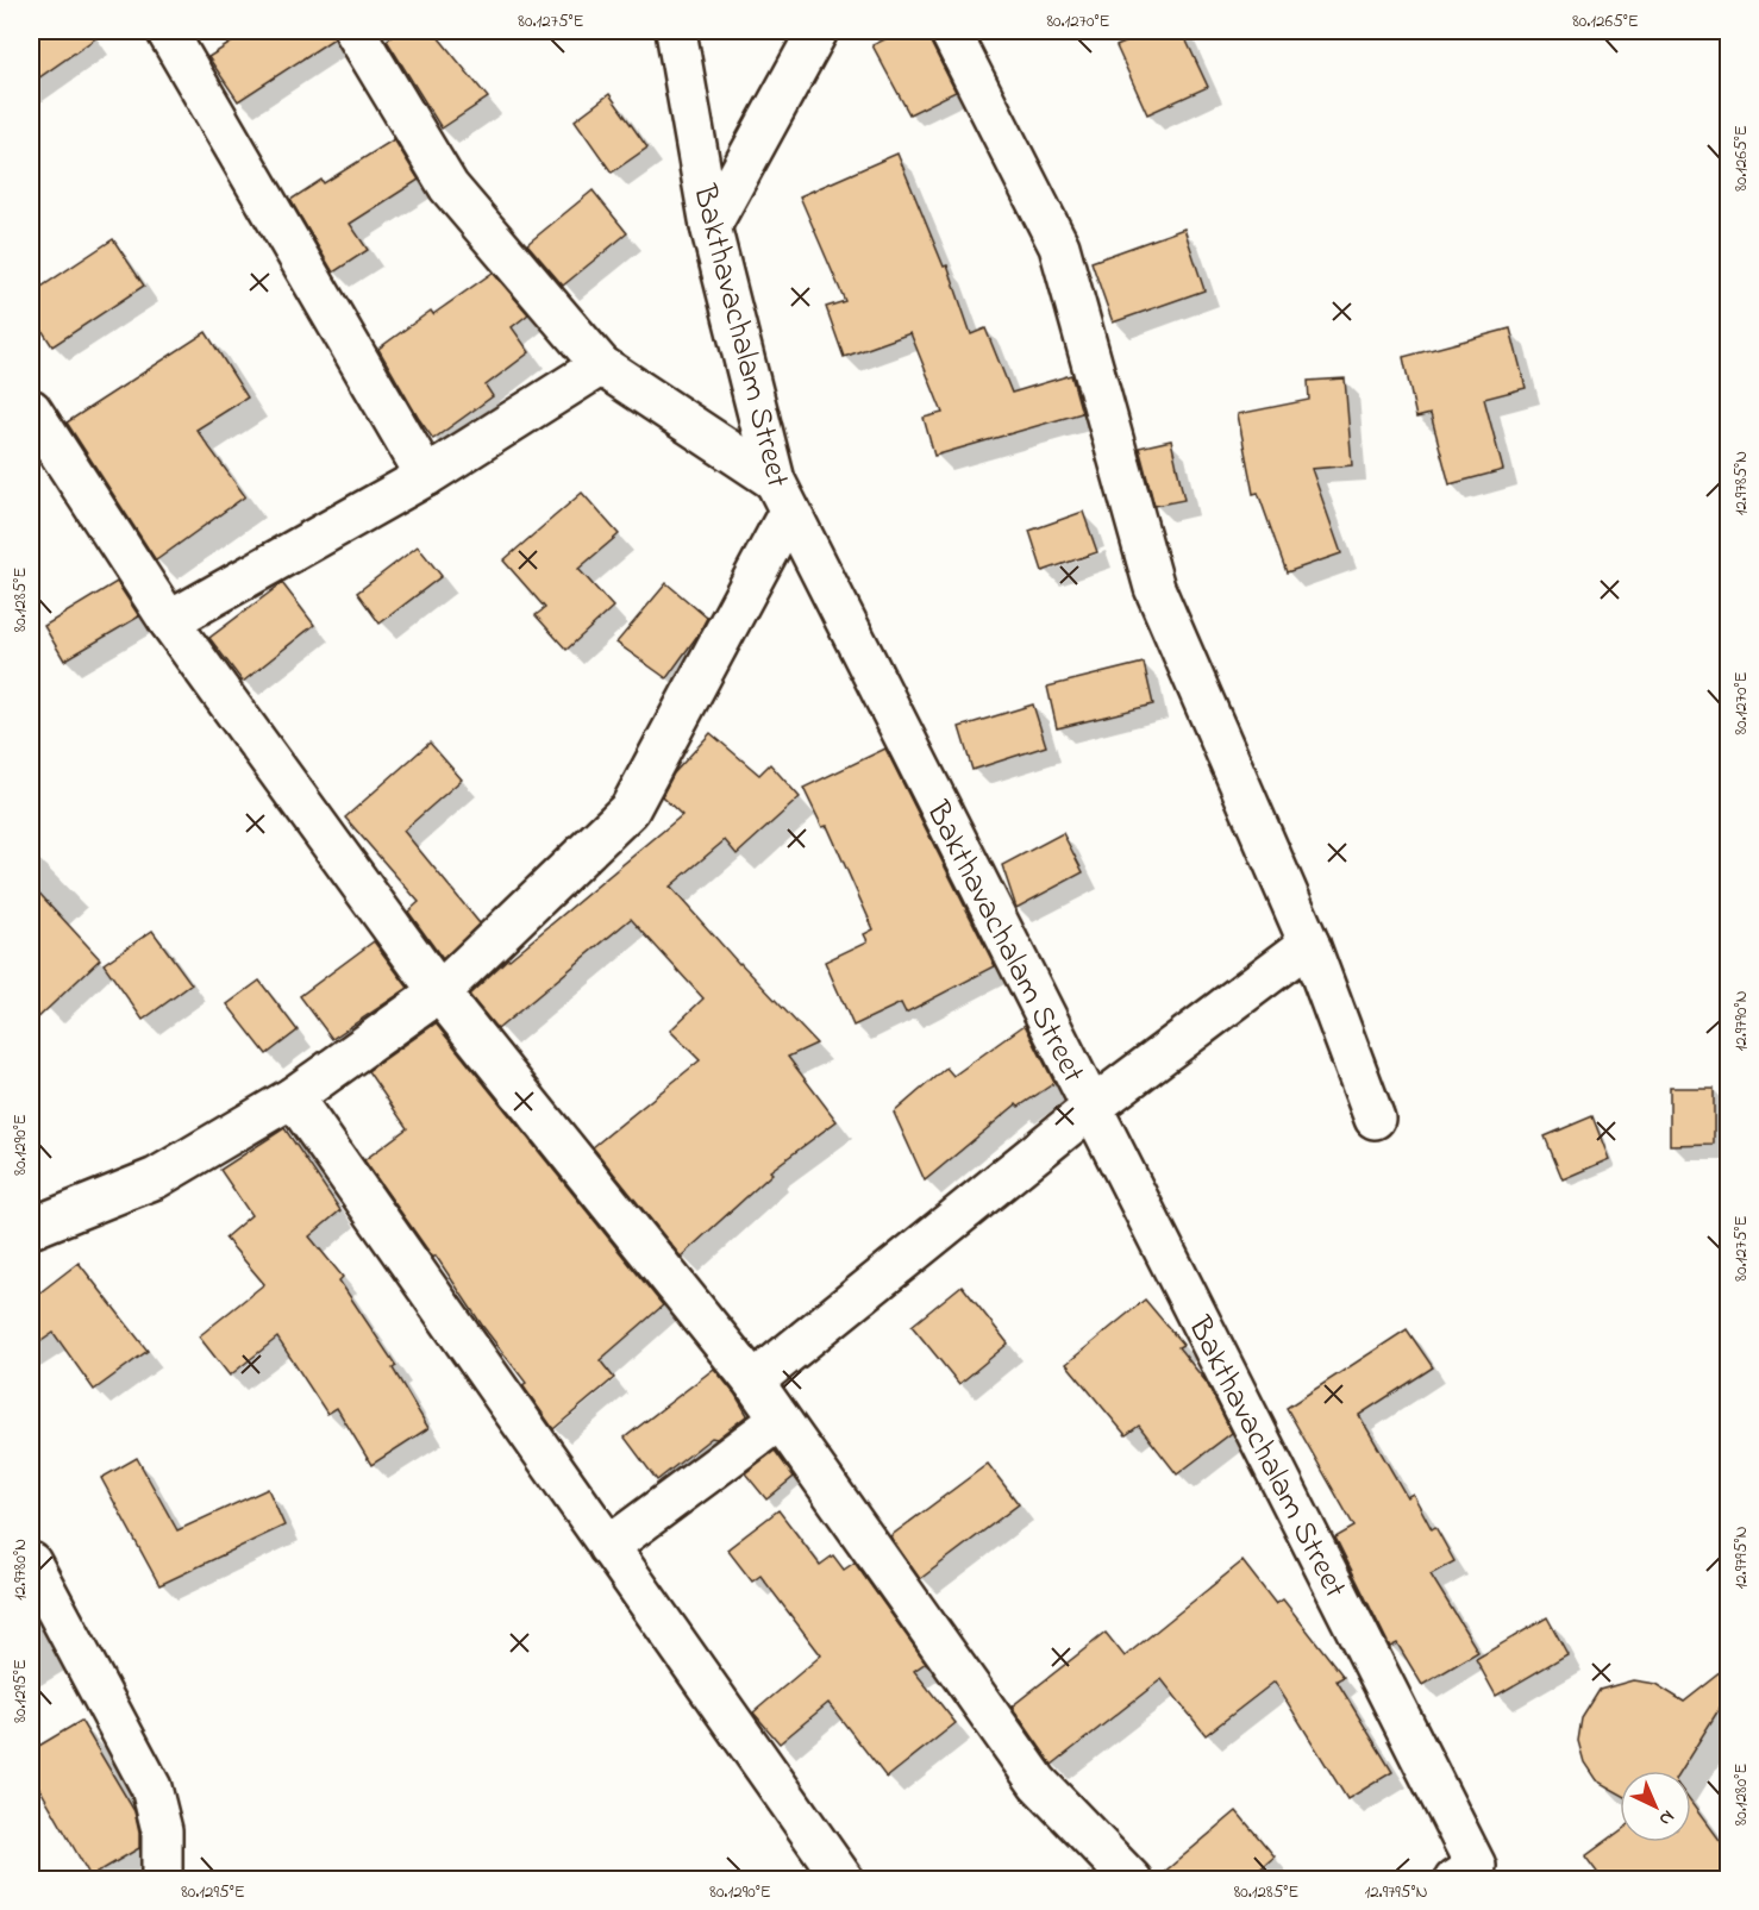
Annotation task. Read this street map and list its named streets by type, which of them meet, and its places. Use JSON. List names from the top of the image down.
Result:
{
  "streets": {
    "street": ["Bakthavachalam Street"]
  },
  "north": "bottom right",
  "coordinates": [
    "80.1275°E",
    "80.1270°E",
    "80.1265°E",
    "12.9785°N",
    "80.1285°E",
    "12.9790°N",
    "80.1290°E",
    "12.9795°N",
    "12.9780°N",
    "80.1295°E",
    "80.1280°E"
  ]
}
